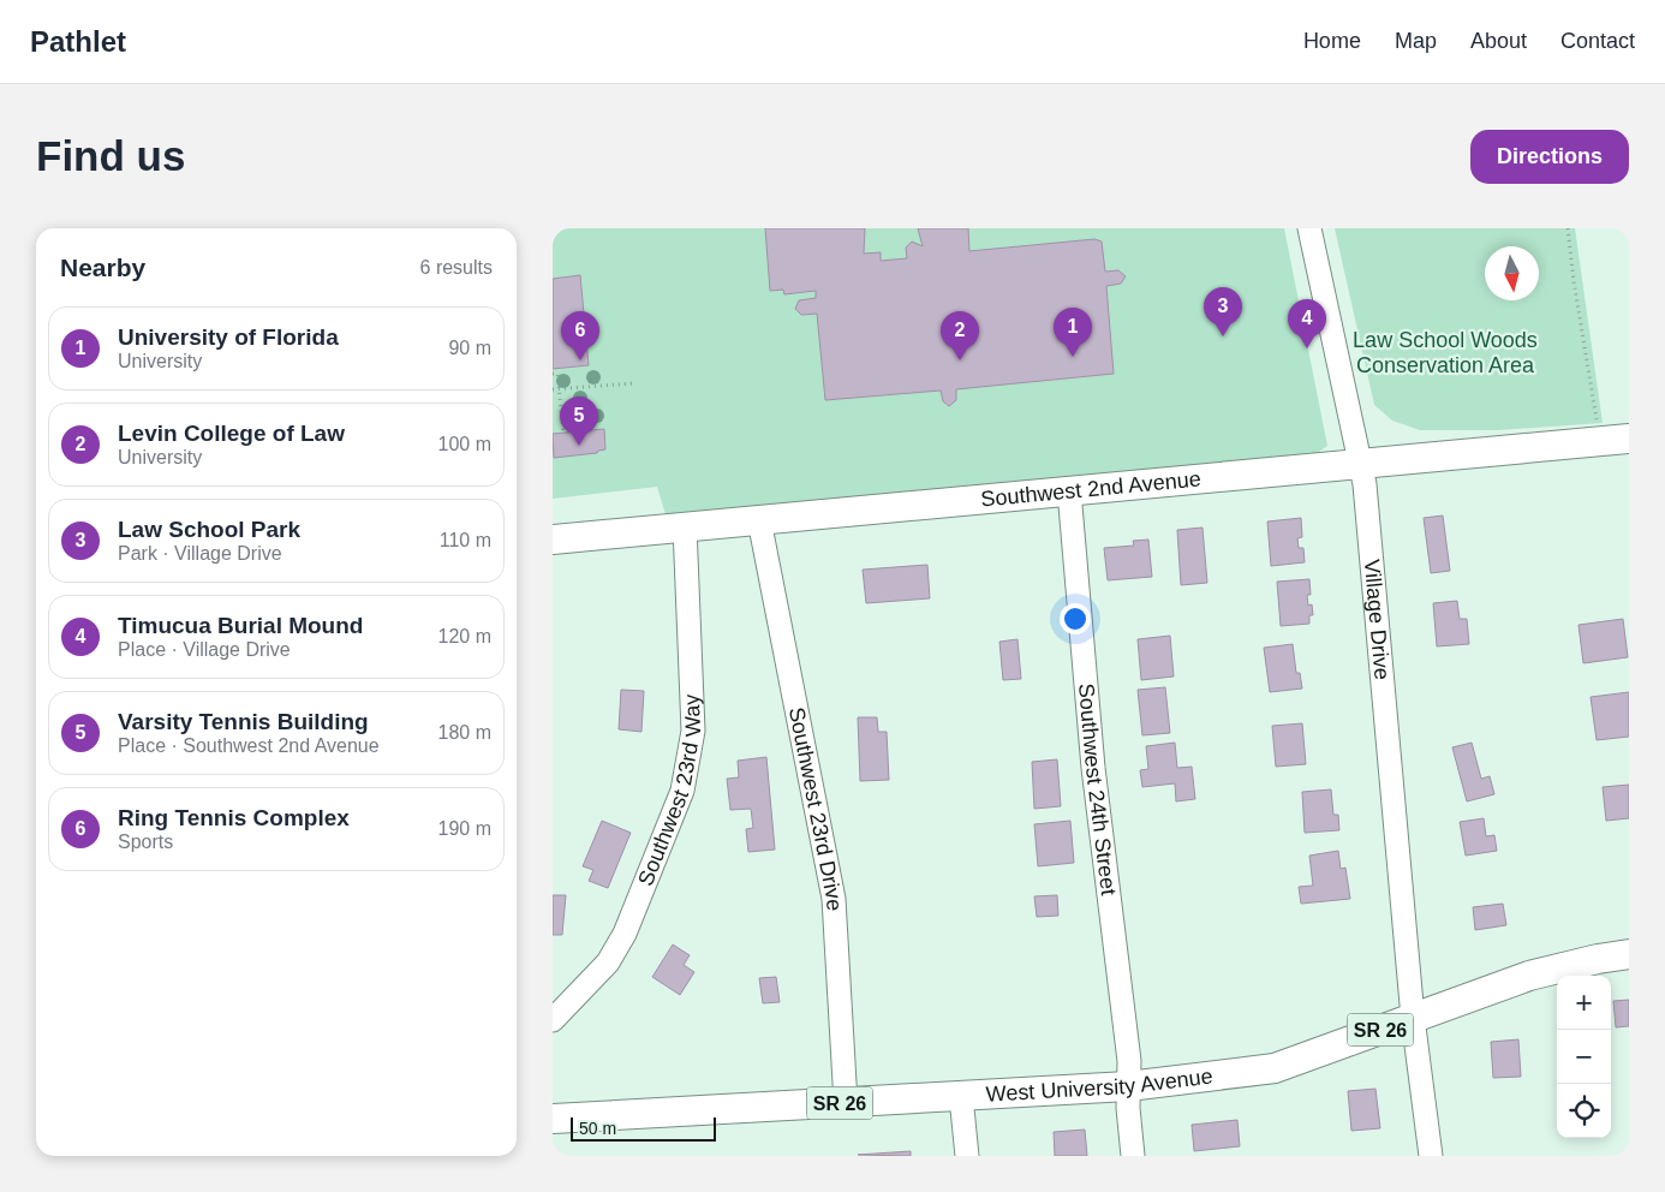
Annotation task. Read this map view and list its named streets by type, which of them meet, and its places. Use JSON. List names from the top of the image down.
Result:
{
  "streets": {
    "main road": ["Southwest 2nd Avenue", "SR 26", "West University Avenue"],
    "street": [
      "Village Drive",
      "Southwest 23rd Way",
      "Southwest 24th Street",
      "Southwest 23rd Drive"
    ]
  },
  "crossings": [
    ["Southwest 2nd Avenue", "Village Drive"],
    ["Southwest 2nd Avenue", "Southwest 23rd Way"],
    ["Southwest 2nd Avenue", "Southwest 24th Street"],
    ["Southwest 2nd Avenue", "Southwest 23rd Drive"],
    ["Village Drive", "West University Avenue"],
    ["Southwest 24th Street", "West University Avenue"],
    ["Southwest 23rd Drive", "West University Avenue"]
  ],
  "parks": ["Law School Woods Conservation Area"],
  "scale_bar": "50 m",
  "north": "bottom",
  "page": {
    "header": "Pathlet",
    "nav": [
      "Home",
      "Map",
      "About",
      "Contact"
    ],
    "buttons": "Directions",
    "title": "Find us",
    "heading": ["Nearby", "6 results"],
    "pins": [
      "3",
      "4",
      "1",
      "2",
      "6",
      "5"
    ],
    "list": [
      {
        "mark": "1",
        "name": "University of Florida",
        "note": "University",
        "value": "90 m"
      },
      {
        "mark": "2",
        "name": "Levin College of Law",
        "note": "University",
        "value": "100 m"
      },
      {
        "mark": "3",
        "name": "Law School Park",
        "note": "Park · Village Drive",
        "value": "110 m"
      },
      {
        "mark": "4",
        "name": "Timucua Burial Mound",
        "note": "Place · Village Drive",
        "value": "120 m"
      },
      {
        "mark": "5",
        "name": "Varsity Tennis Building",
        "note": "Place · Southwest 2nd Avenue",
        "value": "180 m"
      },
      {
        "mark": "6",
        "name": "Ring Tennis Complex",
        "note": "Sports",
        "value": "190 m"
      }
    ],
    "map_buttons": ["+", "−"],
    "scale": "50 m"
  }
}
